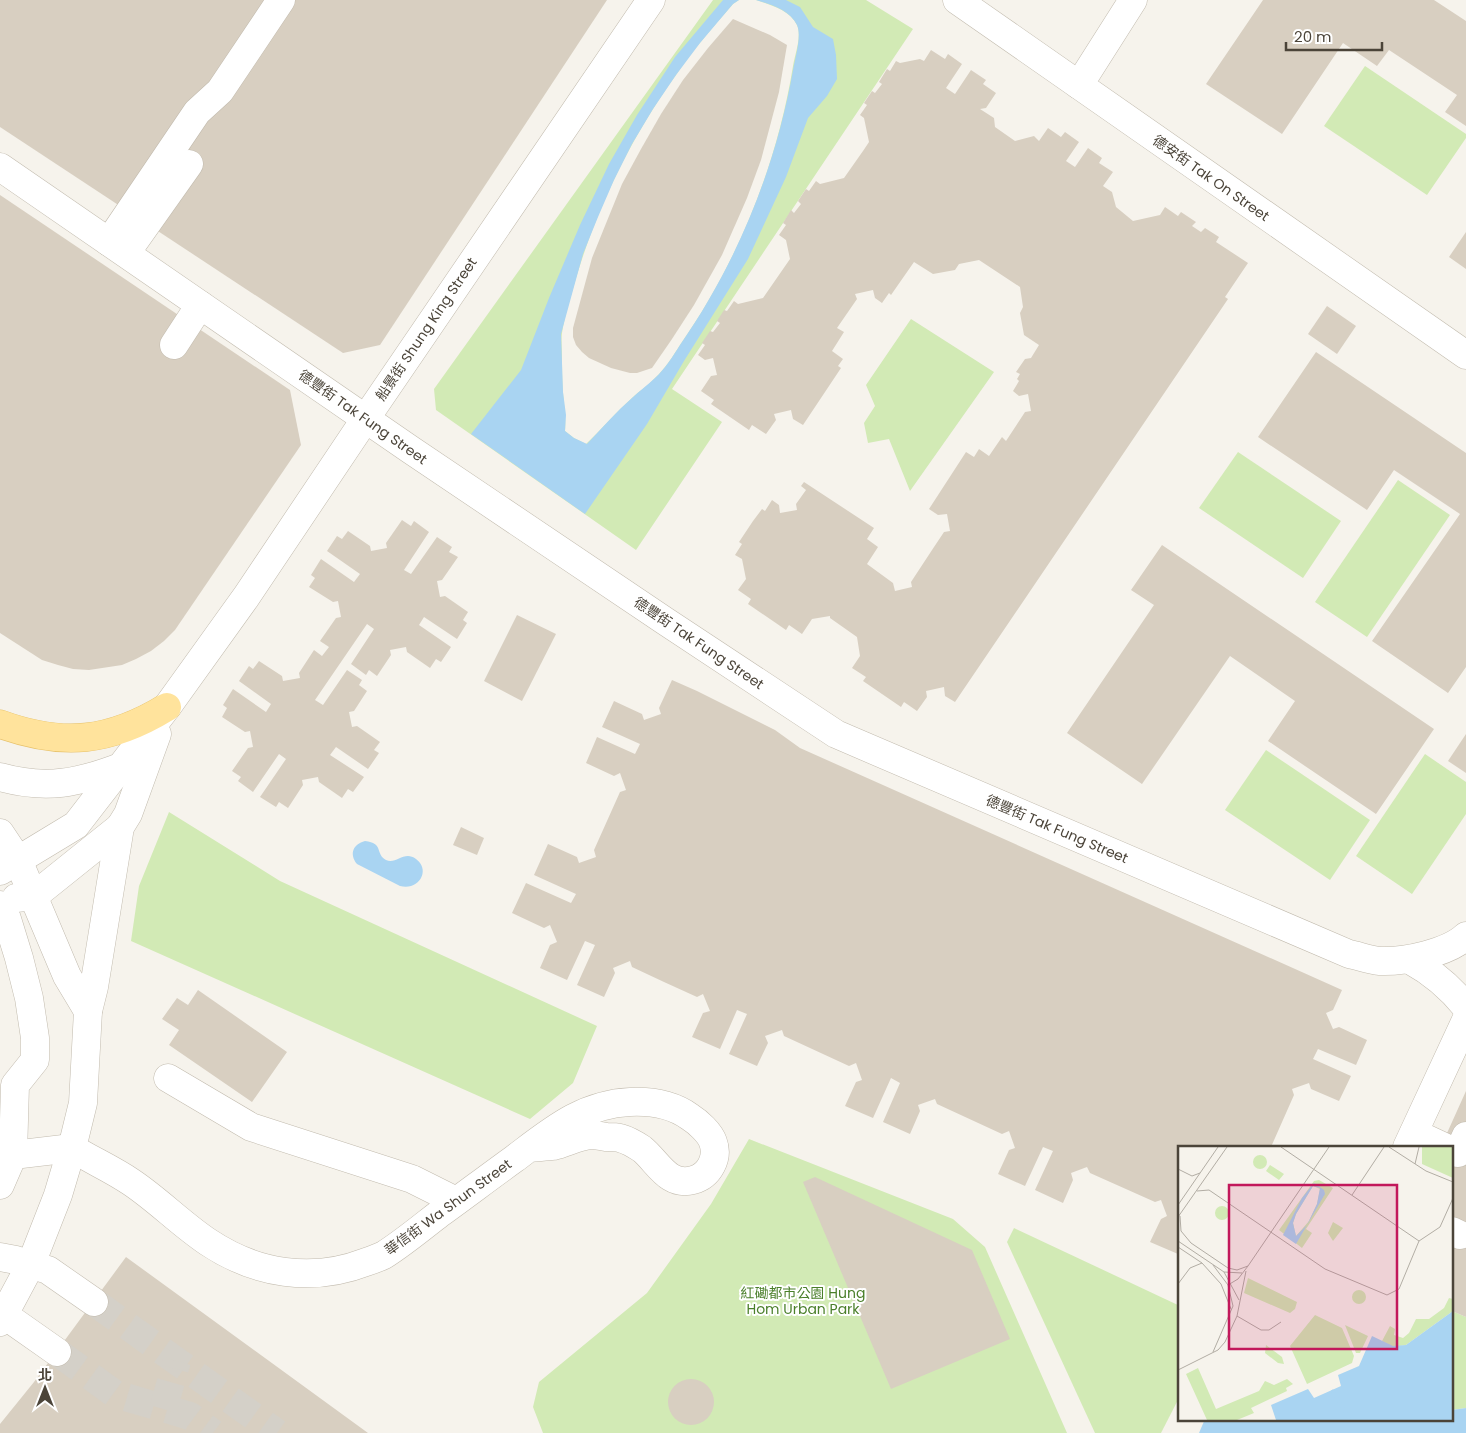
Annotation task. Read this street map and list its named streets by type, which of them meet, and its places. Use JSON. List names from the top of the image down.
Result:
{
  "streets": {
    "street": [
      "德安街 Tak On Street",
      "船景街 Shung King Street",
      "德豐街 Tak Fung Street",
      "華信街 Wa Shun Street"
    ]
  },
  "crossings": [
    ["船景街 Shung King Street", "德豐街 Tak Fung Street"]
  ],
  "parks": ["紅磡都市公園 Hung Hom Urban Park"],
  "scale_bar": "20 m",
  "north": "top"
}
